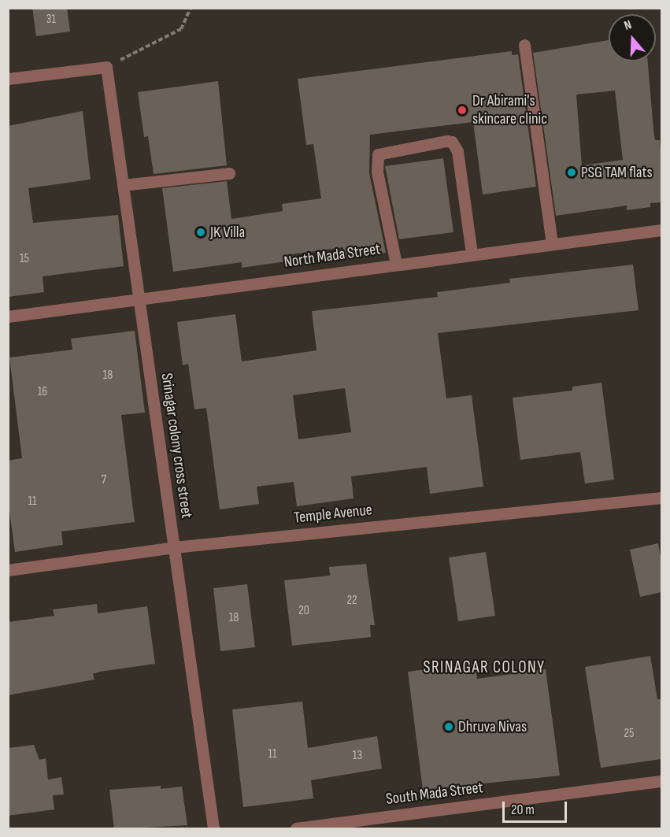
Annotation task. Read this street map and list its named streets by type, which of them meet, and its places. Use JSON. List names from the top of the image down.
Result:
{
  "streets": {
    "street": [
      "North Mada Street",
      "Srinagar colony cross street",
      "Temple Avenue",
      "South Mada Street"
    ]
  },
  "crossings": [
    ["North Mada Street", "Srinagar colony cross street"],
    ["Srinagar colony cross street", "Temple Avenue"]
  ],
  "districts": ["SRINAGAR COLONY"],
  "places": [
    "Dr Abirami's skincare clinic",
    "PSG TAM flats",
    "JK Villa",
    "Dhruva Nivas"
  ],
  "house_numbers": [
    "31",
    "15",
    "18",
    "16",
    "7",
    "11",
    "22",
    "20",
    "18",
    "25",
    "11",
    "13"
  ],
  "scale_bar": "20 m",
  "north": "top"
}
